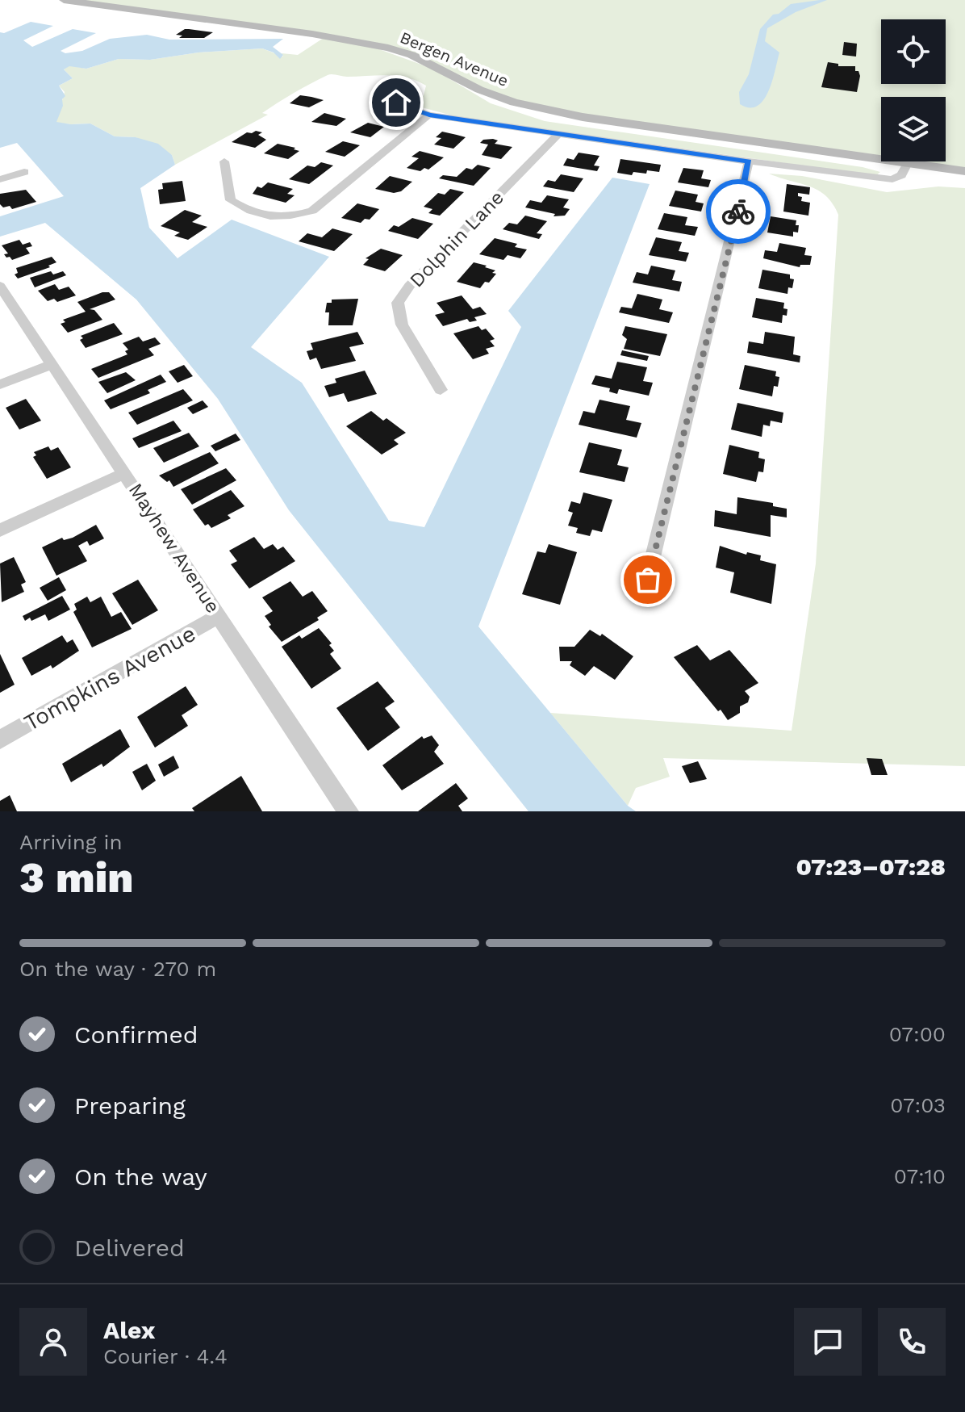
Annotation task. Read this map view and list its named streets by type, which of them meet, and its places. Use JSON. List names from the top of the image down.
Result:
{
  "streets": {
    "main road": ["Bergen Avenue"],
    "street": ["Dolphin Lane", "Mayhew Avenue", "Tompkins Avenue"]
  },
  "crossings": [
    ["Mayhew Avenue", "Tompkins Avenue"]
  ],
  "page": {
    "heading": ["3 min", "Arriving in", "07:23–07:28"],
    "panel": ["Alex", "Courier · 4.4"],
    "bar": "On the way · 270 m",
    "list": [
      ["Confirmed", "07:00"],
      ["Preparing", "07:03"],
      ["On the way", "07:10"],
      "Delivered"
    ]
  }
}
